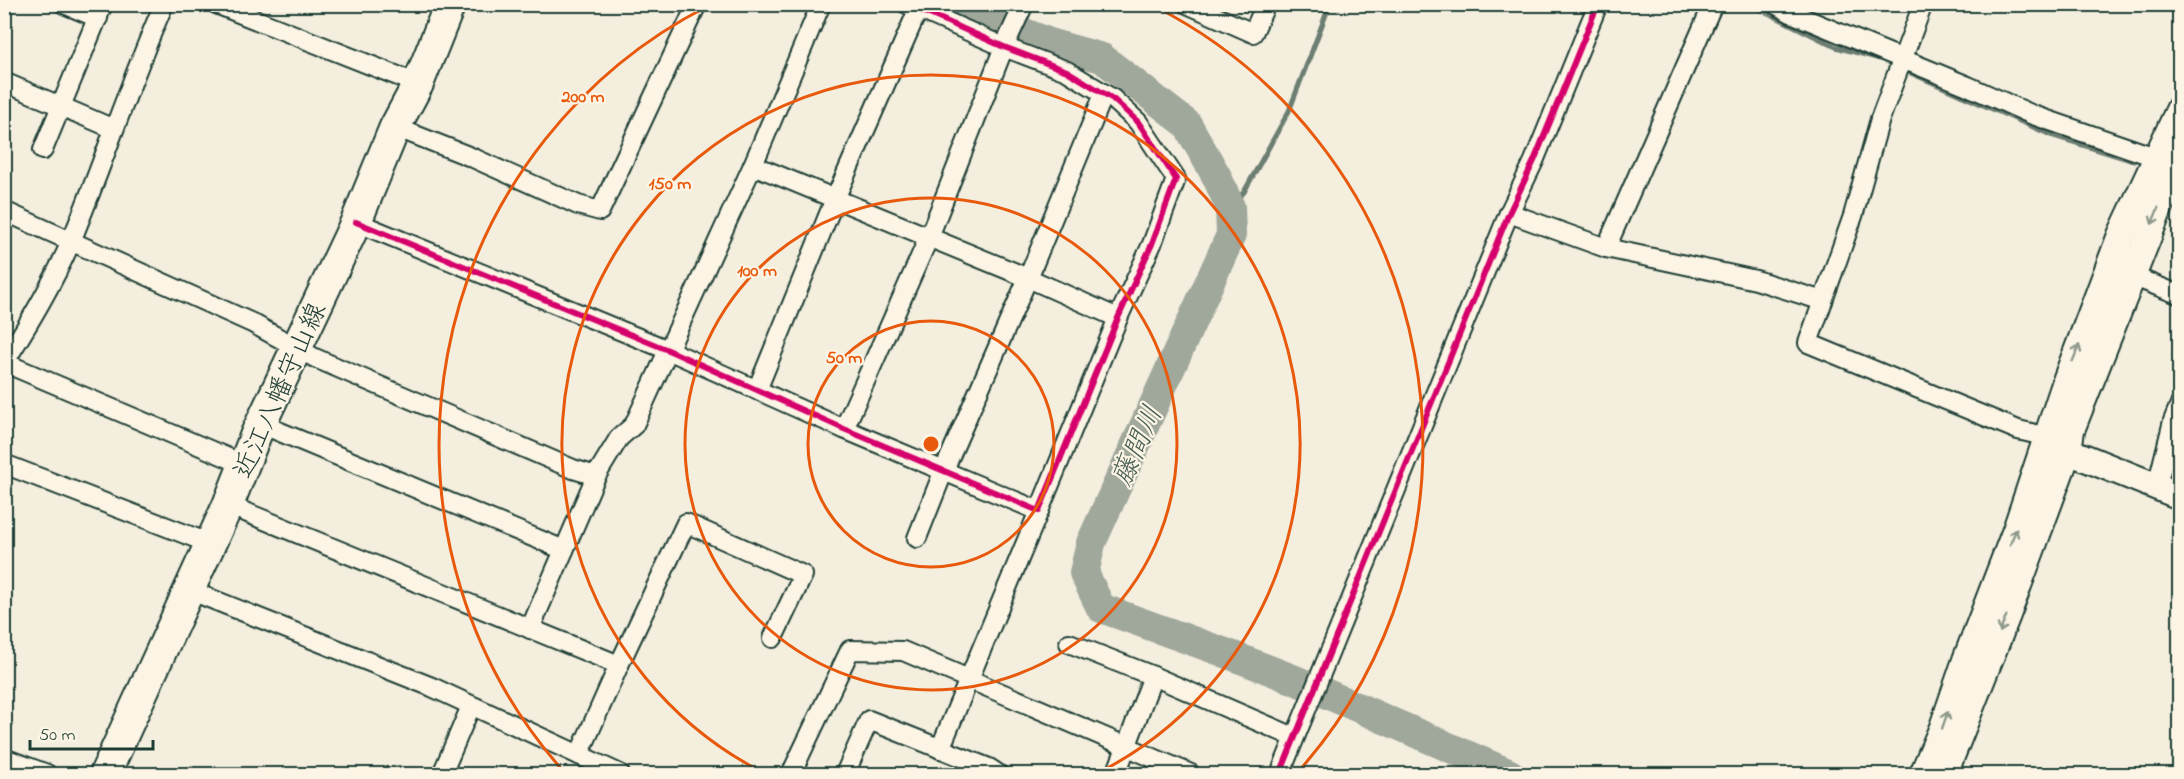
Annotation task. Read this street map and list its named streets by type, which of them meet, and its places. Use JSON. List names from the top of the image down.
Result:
{
  "streets": {
    "main road": ["近江八幡守山線"]
  },
  "water": ["藤間川"],
  "scale_bar": "50 m",
  "rings": [
    "200 m",
    "150 m",
    "100 m",
    "50 m"
  ]
}
